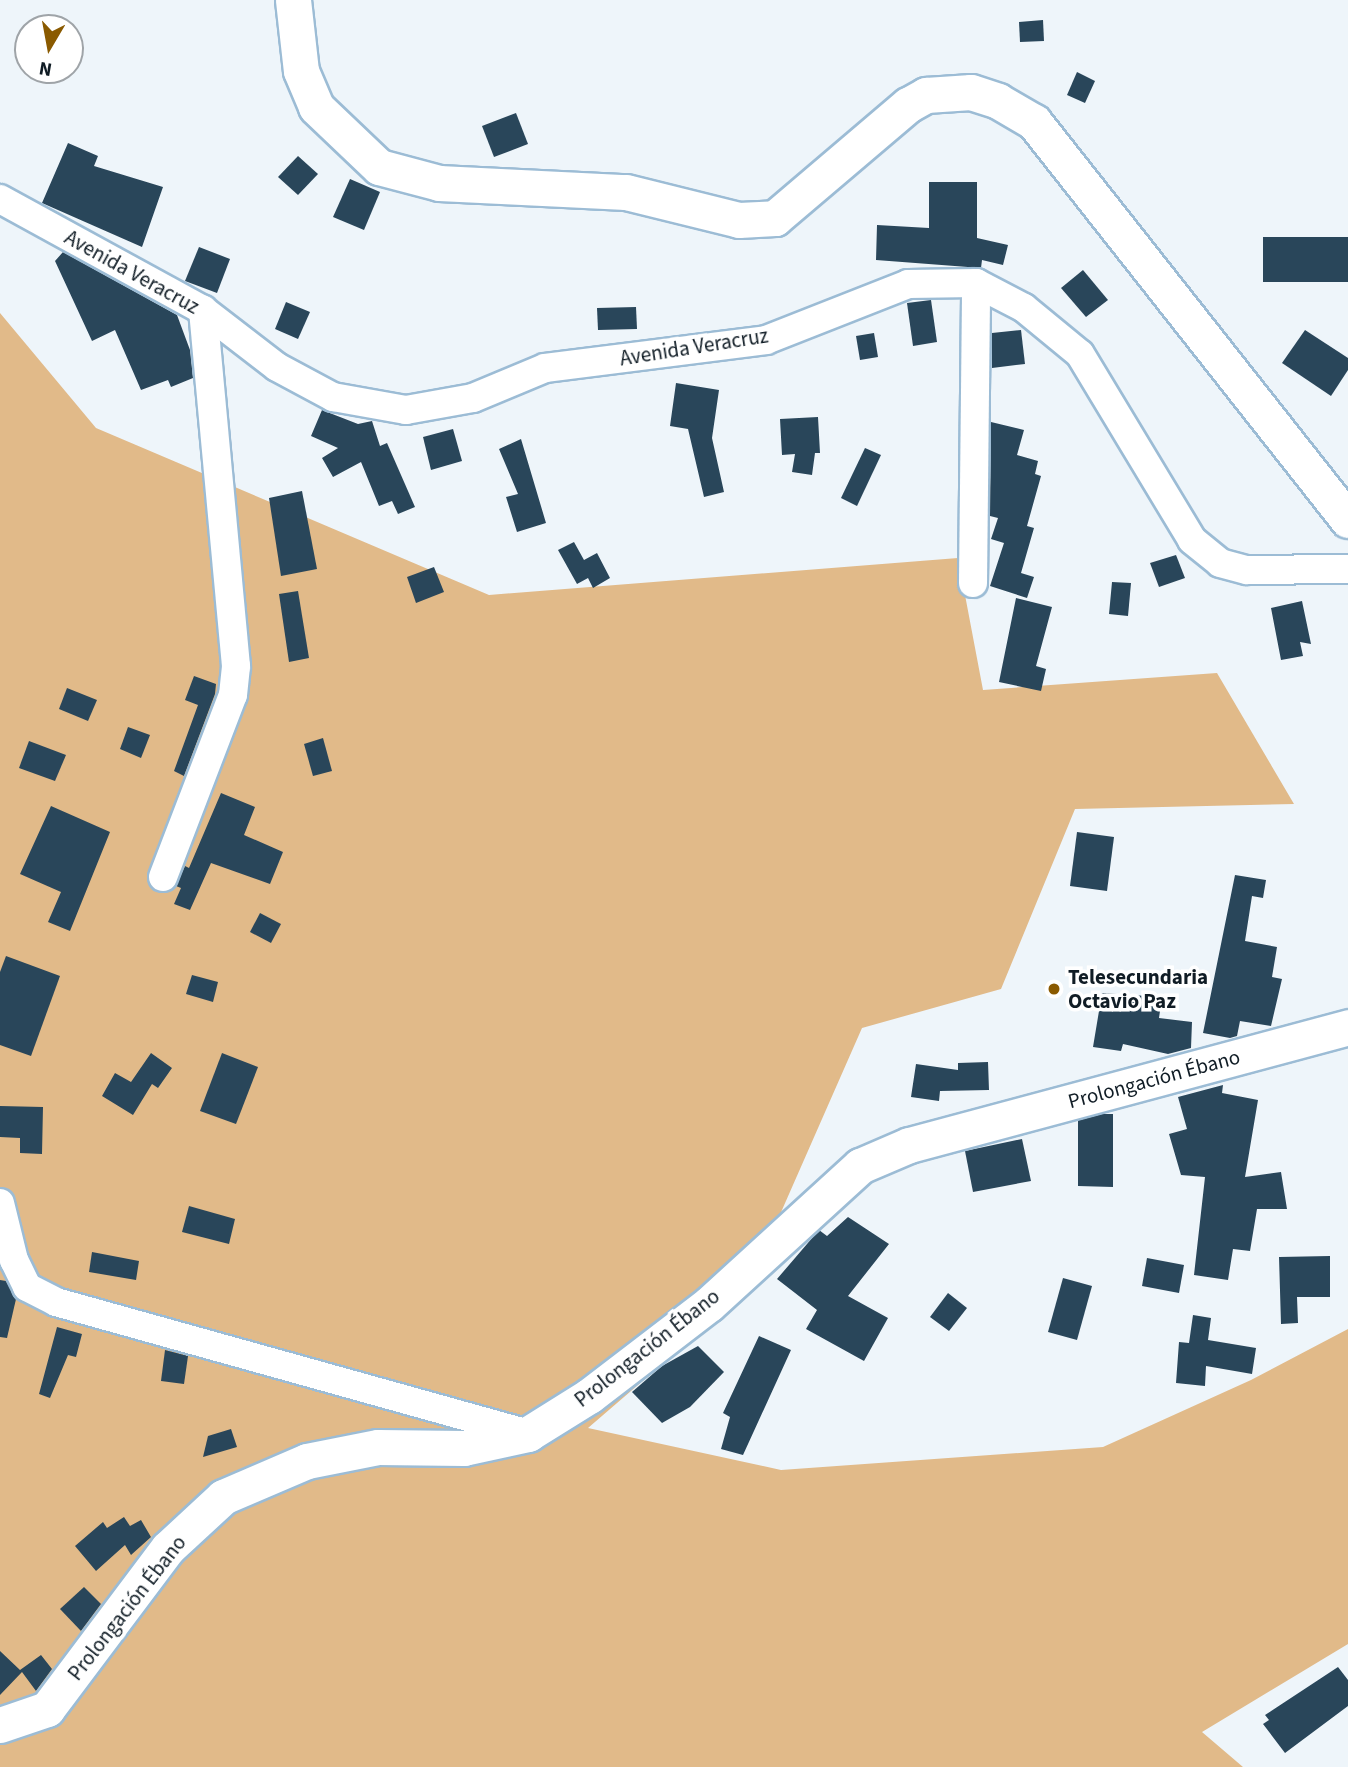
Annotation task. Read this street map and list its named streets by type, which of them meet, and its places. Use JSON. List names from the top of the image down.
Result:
{
  "streets": {
    "street": ["Avenida Veracruz", "Prolongación Ébano"]
  },
  "places": ["Telesecundaria Octavio Paz"],
  "north": "bottom"
}
